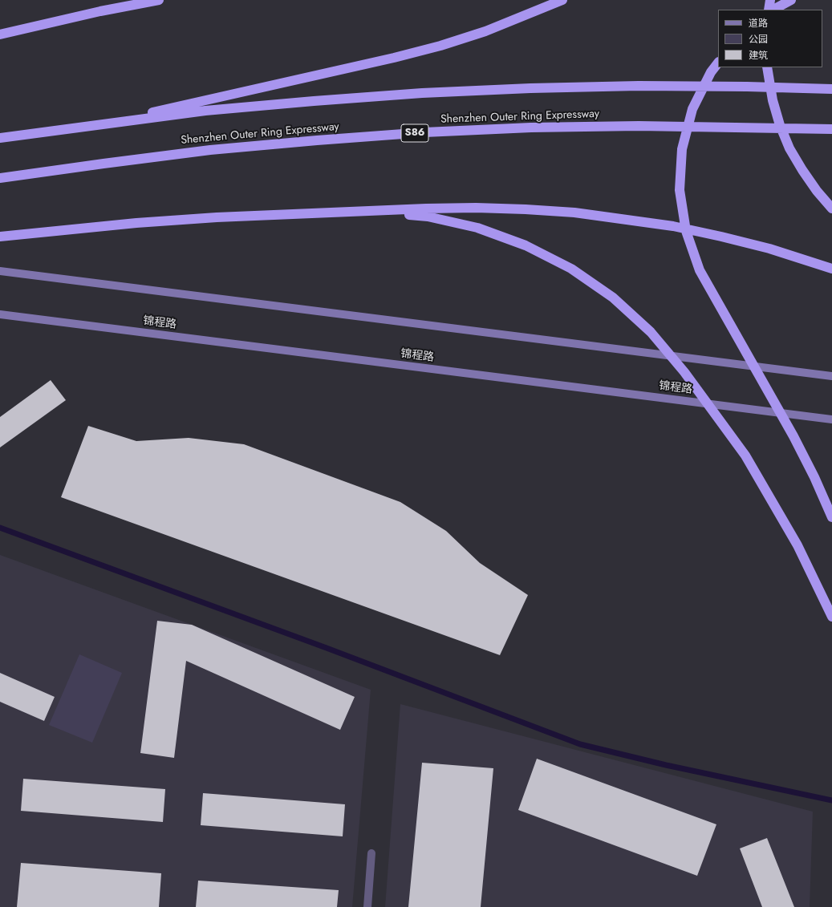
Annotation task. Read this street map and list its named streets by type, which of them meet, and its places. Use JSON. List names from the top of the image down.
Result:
{
  "streets": {
    "highway": ["Shenzhen Outer Ring Expressway", "S86"],
    "main road": ["锦程路"]
  },
  "legend": ["道路", "公园", "建筑"]
}
